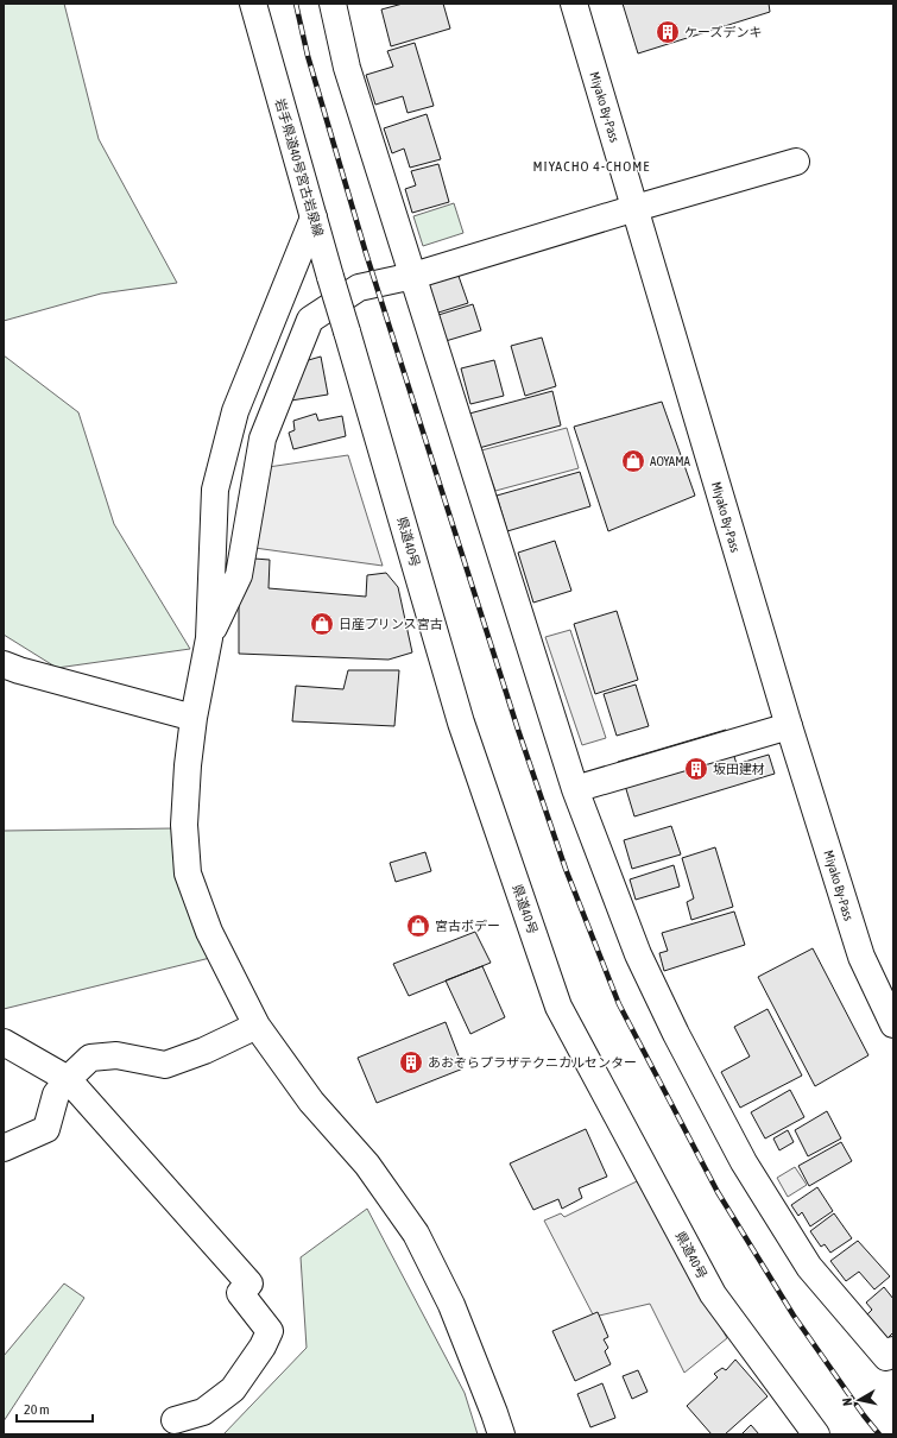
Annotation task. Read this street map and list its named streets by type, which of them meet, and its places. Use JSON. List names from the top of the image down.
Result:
{
  "streets": {
    "main road": ["Miyako By-Pass", "岩手県道40号宮古岩泉線", "県道40号"]
  },
  "crossings": [
    ["岩手県道40号宮古岩泉線", "県道40号"]
  ],
  "districts": ["MIYACHO 4-CHOME"],
  "places": {
    "building": ["ケーズデンキ", "坂田建材", "あおぞらプラザテクニカルセンター"],
    "shop": ["AOYAMA", "日産プリンス宮古", "宮古ボデー"]
  },
  "scale_bar": "20 m",
  "north": "left"
}
